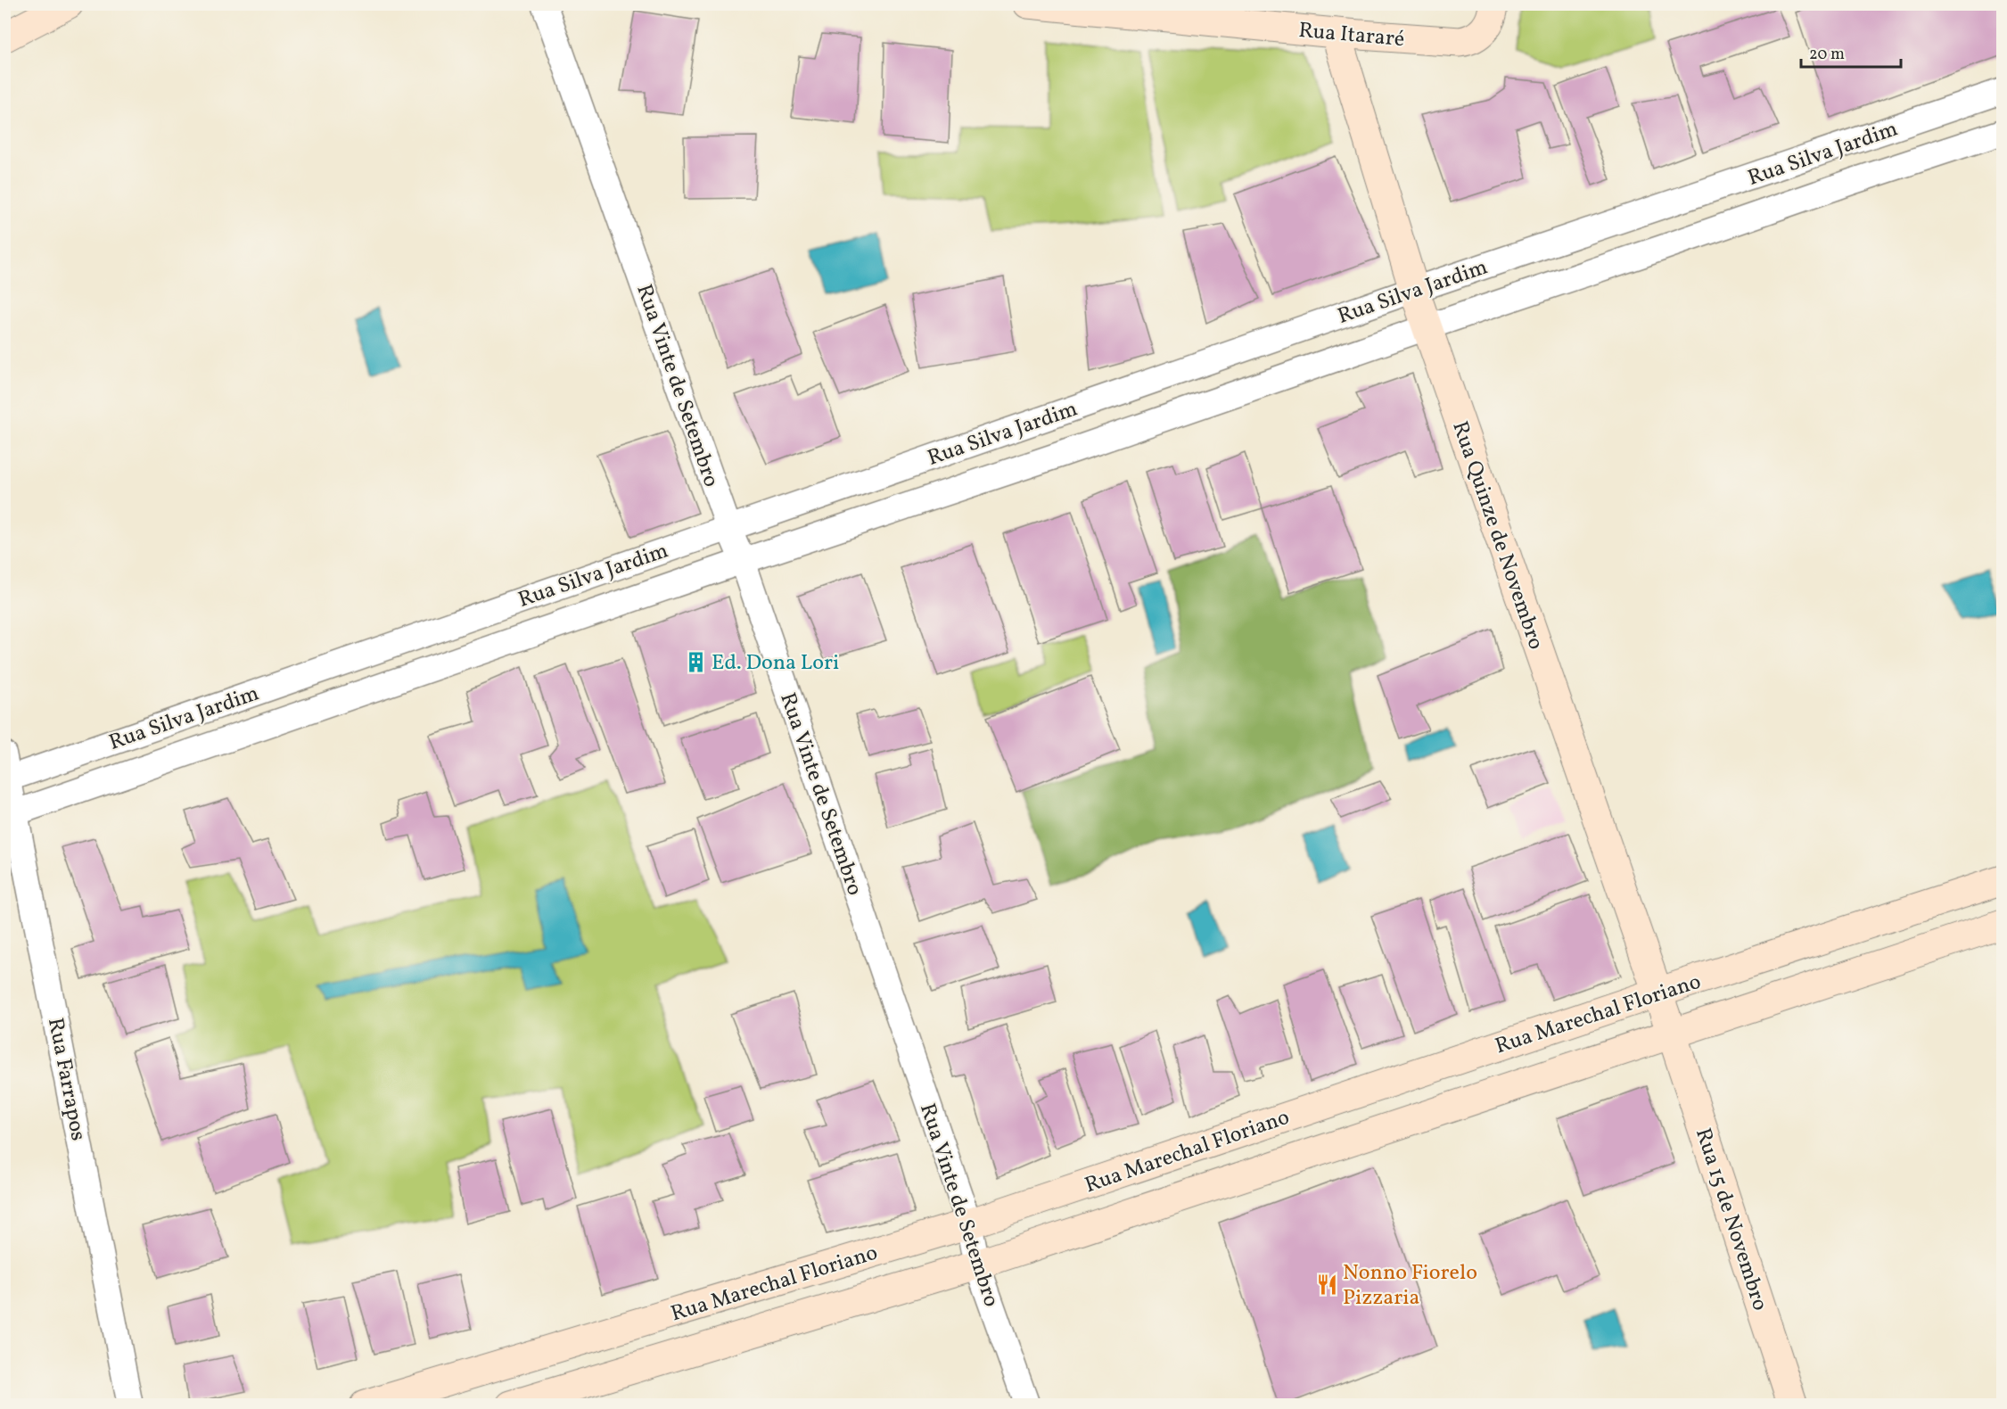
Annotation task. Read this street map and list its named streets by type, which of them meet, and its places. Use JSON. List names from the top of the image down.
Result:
{
  "streets": {
    "street": [
      "Rua Itararé",
      "Rua Silva Jardim",
      "Rua Vinte de Setembro",
      "Rua Quinze de Novembro",
      "Rua Marechal Floriano",
      "Rua Farrapos",
      "Rua 15 de Novembro"
    ]
  },
  "crossings": [
    ["Rua Itararé", "Rua Quinze de Novembro"],
    ["Rua Silva Jardim", "Rua Vinte de Setembro"],
    ["Rua Silva Jardim", "Rua Quinze de Novembro"],
    ["Rua Silva Jardim", "Rua Farrapos"],
    ["Rua Vinte de Setembro", "Rua Marechal Floriano"],
    ["Rua Quinze de Novembro", "Rua Marechal Floriano"],
    ["Rua Quinze de Novembro", "Rua 15 de Novembro"],
    ["Rua Marechal Floriano", "Rua 15 de Novembro"]
  ],
  "places": {
    "building": ["Ed. Dona Lori"],
    "restaurant": ["Nonno Fiorelo Pizzaria"]
  },
  "scale_bar": "20 m"
}
